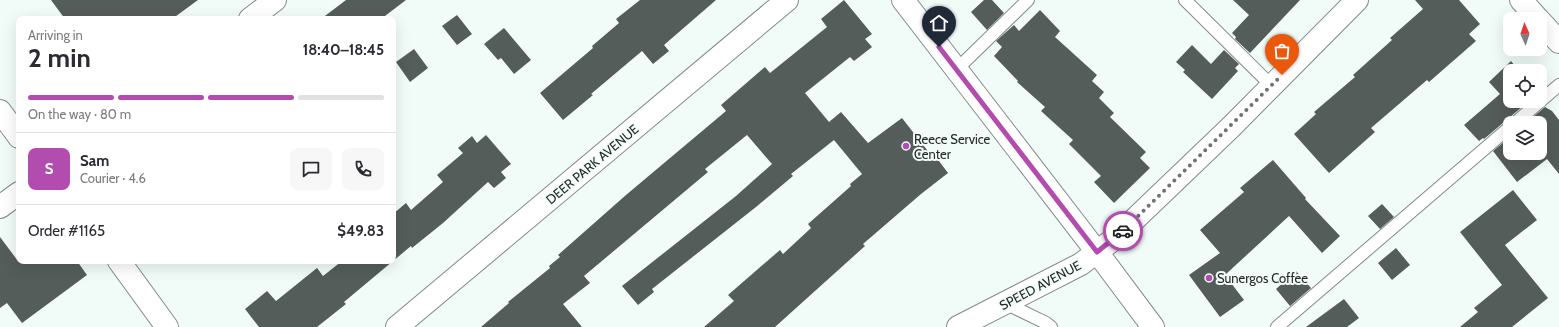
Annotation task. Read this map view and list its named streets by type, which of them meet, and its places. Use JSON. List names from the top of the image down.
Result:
{
  "streets": {
    "street": ["DEER PARK AVENUE", "SPEED AVENUE"]
  },
  "places": ["Reece Service Center", "Sunergos Coffee"],
  "north": "top",
  "page": {
    "heading": ["2 min", "Arriving in", "18:40–18:45"],
    "panel": [
      "Sam",
      "Courier · 4.6",
      "Order #1165",
      "$49.83"
    ],
    "bar": "On the way · 80 m",
    "round": "S"
  }
}
